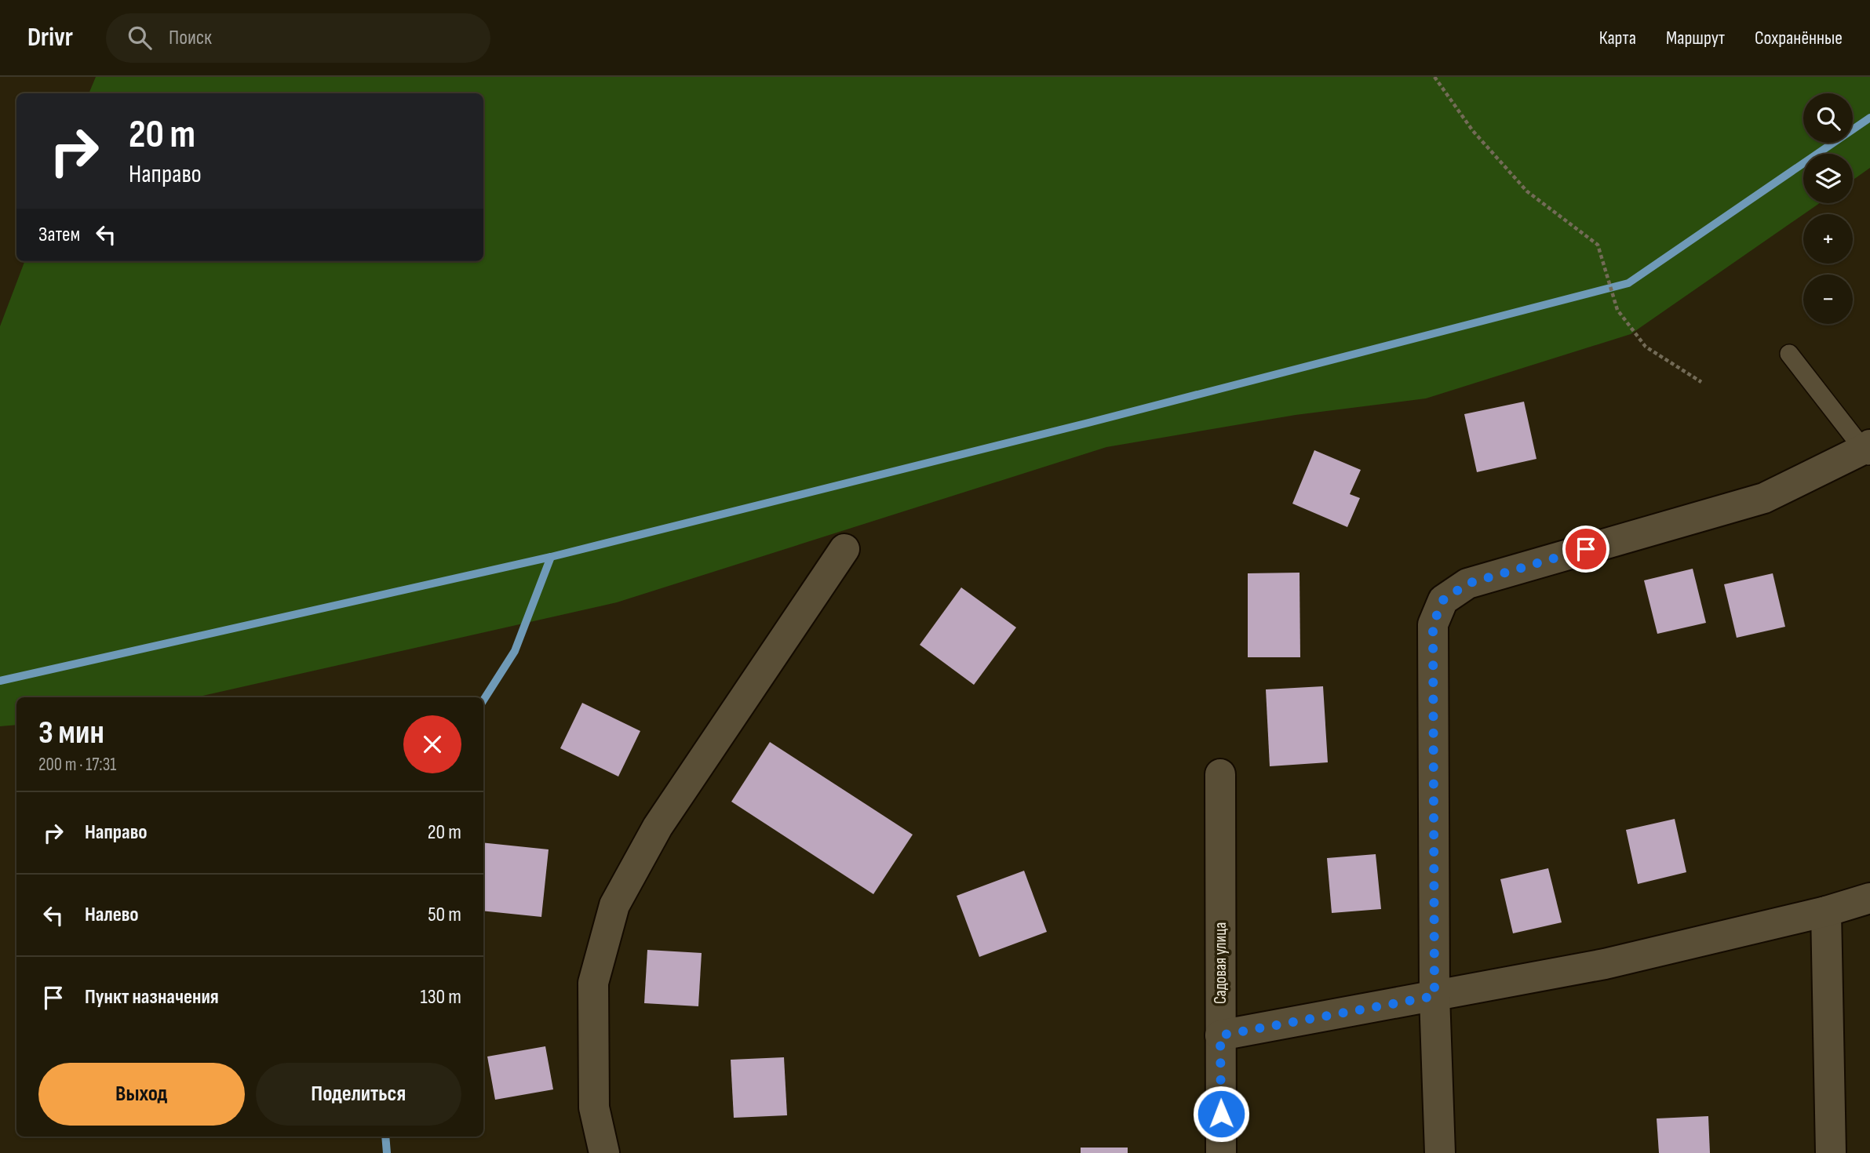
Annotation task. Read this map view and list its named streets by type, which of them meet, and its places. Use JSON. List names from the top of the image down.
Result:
{
  "streets": {
    "street": ["Садовая улица"]
  },
  "page": {
    "header": "Drivr",
    "search": "Поиск",
    "nav": ["Карта", "Маршрут", "Сохранённые"],
    "map_buttons": ["+", "−"],
    "turn": ["20 m", "Направо"],
    "then": "Затем",
    "heading": ["3 мин", "200 m · 17:31"],
    "list": [
      {
        "name": "Направо",
        "value": "20 m"
      },
      {
        "name": "Налево",
        "value": "50 m"
      },
      {
        "name": "Пункт назначения",
        "value": "130 m"
      }
    ],
    "buttons": ["Выход", "Поделиться"]
  }
}
